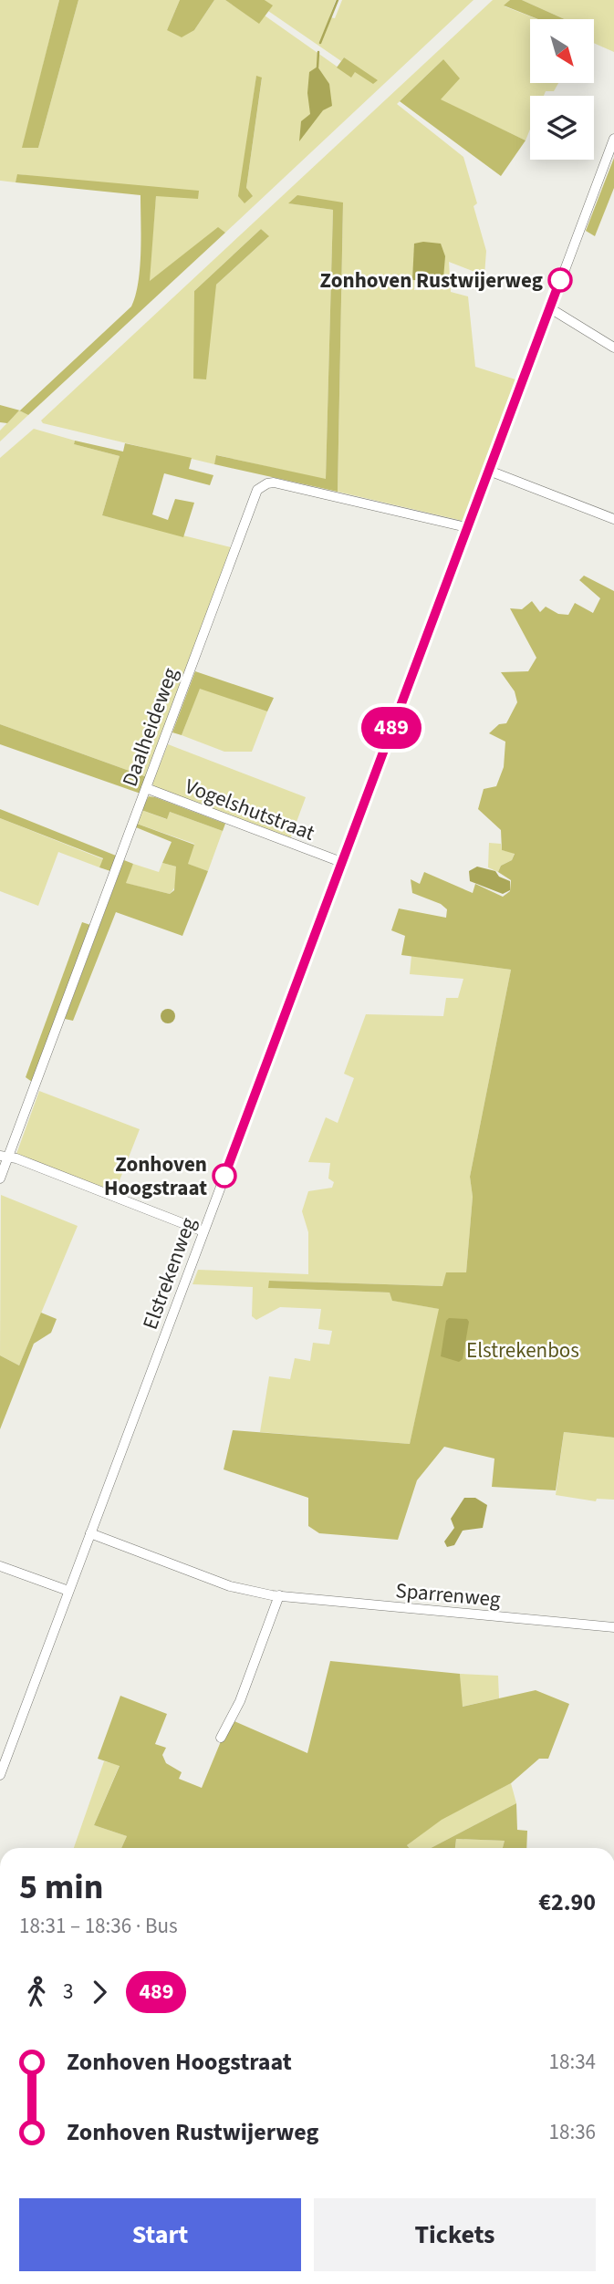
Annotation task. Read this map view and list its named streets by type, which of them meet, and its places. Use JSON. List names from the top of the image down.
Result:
{
  "streets": {
    "street": [
      "Daalheideweg",
      "Vogelshutstraat",
      "Elstrekenweg",
      "Sparrenweg"
    ]
  },
  "crossings": [
    ["Daalheideweg", "Vogelshutstraat"],
    ["Daalheideweg", "Elstrekenweg"],
    ["Vogelshutstraat", "Elstrekenweg"],
    ["Elstrekenweg", "Sparrenweg"]
  ],
  "parks": ["Elstrekenbos"],
  "places": ["Zonhoven Rustwijerweg", "Zonhoven Hoogstraat"],
  "lines": ["bus line 489"],
  "north": "bottom right",
  "page": {
    "on_map": "489",
    "heading": ["5 min", "18:31 – 18:36 · Bus", "€2.90"],
    "legs": ["3", "489"],
    "list": [
      {
        "name": "Zonhoven Hoogstraat",
        "value": "18:34"
      },
      {
        "name": "Zonhoven Rustwijerweg",
        "value": "18:36"
      }
    ],
    "buttons": ["Start", "Tickets"]
  }
}
